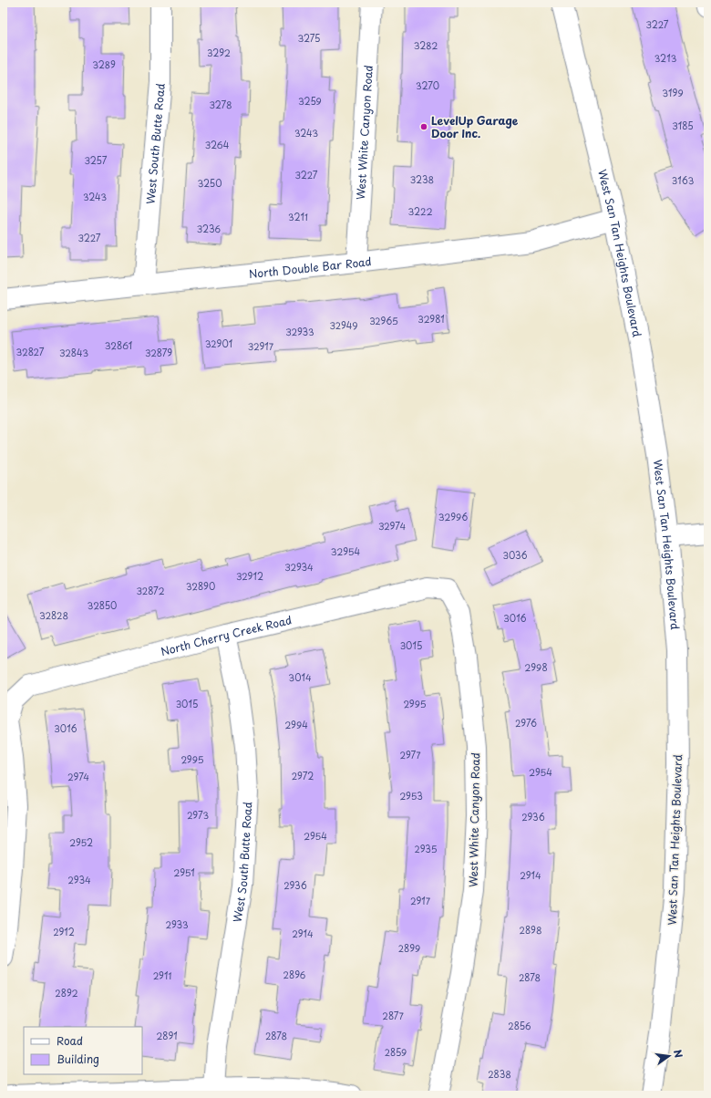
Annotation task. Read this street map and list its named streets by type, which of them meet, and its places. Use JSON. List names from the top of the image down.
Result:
{
  "streets": {
    "street": [
      "West White Canyon Road",
      "West South Butte Road",
      "West San Tan Heights Boulevard",
      "North Double Bar Road",
      "North Cherry Creek Road"
    ]
  },
  "crossings": [
    ["West White Canyon Road", "North Double Bar Road"],
    ["West White Canyon Road", "North Cherry Creek Road"],
    ["West South Butte Road", "North Double Bar Road"],
    ["West South Butte Road", "North Cherry Creek Road"],
    ["West San Tan Heights Boulevard", "North Double Bar Road"]
  ],
  "places": ["LevelUp Garage Door Inc."],
  "house_numbers": [
    "3227",
    "3275",
    "3282",
    "3292",
    "3213",
    "3289",
    "3270",
    "3199",
    "3259",
    "3278",
    "3185",
    "3243",
    "3264",
    "3257",
    "3227",
    "3238",
    "3163",
    "3250",
    "3243",
    "3222",
    "3211",
    "3236",
    "3227",
    "32981",
    "32965",
    "32949",
    "32933",
    "32901",
    "32861",
    "32917",
    "32827",
    "32843",
    "32879",
    "32996",
    "32974",
    "32954",
    "3036",
    "32934",
    "32912",
    "32890",
    "32872",
    "32850",
    "32828",
    "3016",
    "3015",
    "2998",
    "3014",
    "3015",
    "2995",
    "2976",
    "2994",
    "3016",
    "2977",
    "2995",
    "2954",
    "2972",
    "2974",
    "2953",
    "2973",
    "2936",
    "2954",
    "2952",
    "2935",
    "2951",
    "2914",
    "2934",
    "2936",
    "2917",
    "2933",
    "2898",
    "2912",
    "2914",
    "2899",
    "2896",
    "2911",
    "2878",
    "2892",
    "2877",
    "2856",
    "2891",
    "2878",
    "2859",
    "2838"
  ],
  "legend": ["Road", "Building"],
  "north": "right"
}
